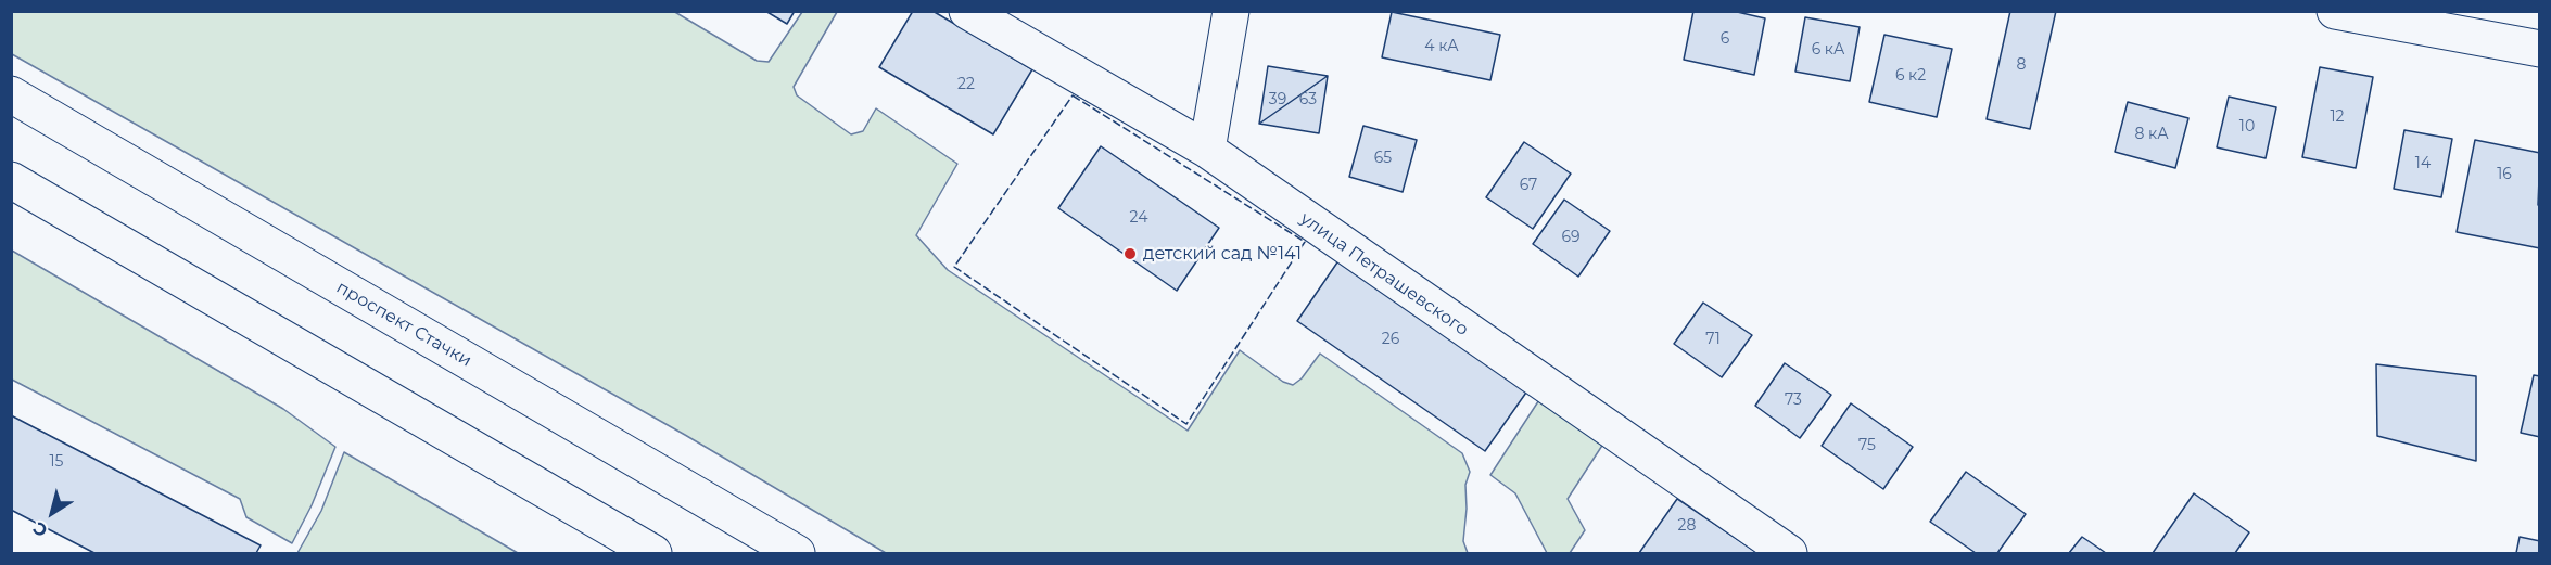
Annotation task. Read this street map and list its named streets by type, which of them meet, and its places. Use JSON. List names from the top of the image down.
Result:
{
  "streets": {
    "main road": ["улица Петрашевского", "проспект Стачки"]
  },
  "places": ["детский сад №141"],
  "house_numbers": [
    "6",
    "4 кА",
    "6 кА",
    "8",
    "6 к2",
    "22",
    "39",
    "63",
    "12",
    "10",
    "8 кА",
    "65",
    "14",
    "16",
    "67",
    "24",
    "69",
    "26",
    "71",
    "73",
    "75",
    "15",
    "28"
  ],
  "north": "bottom left"
}
